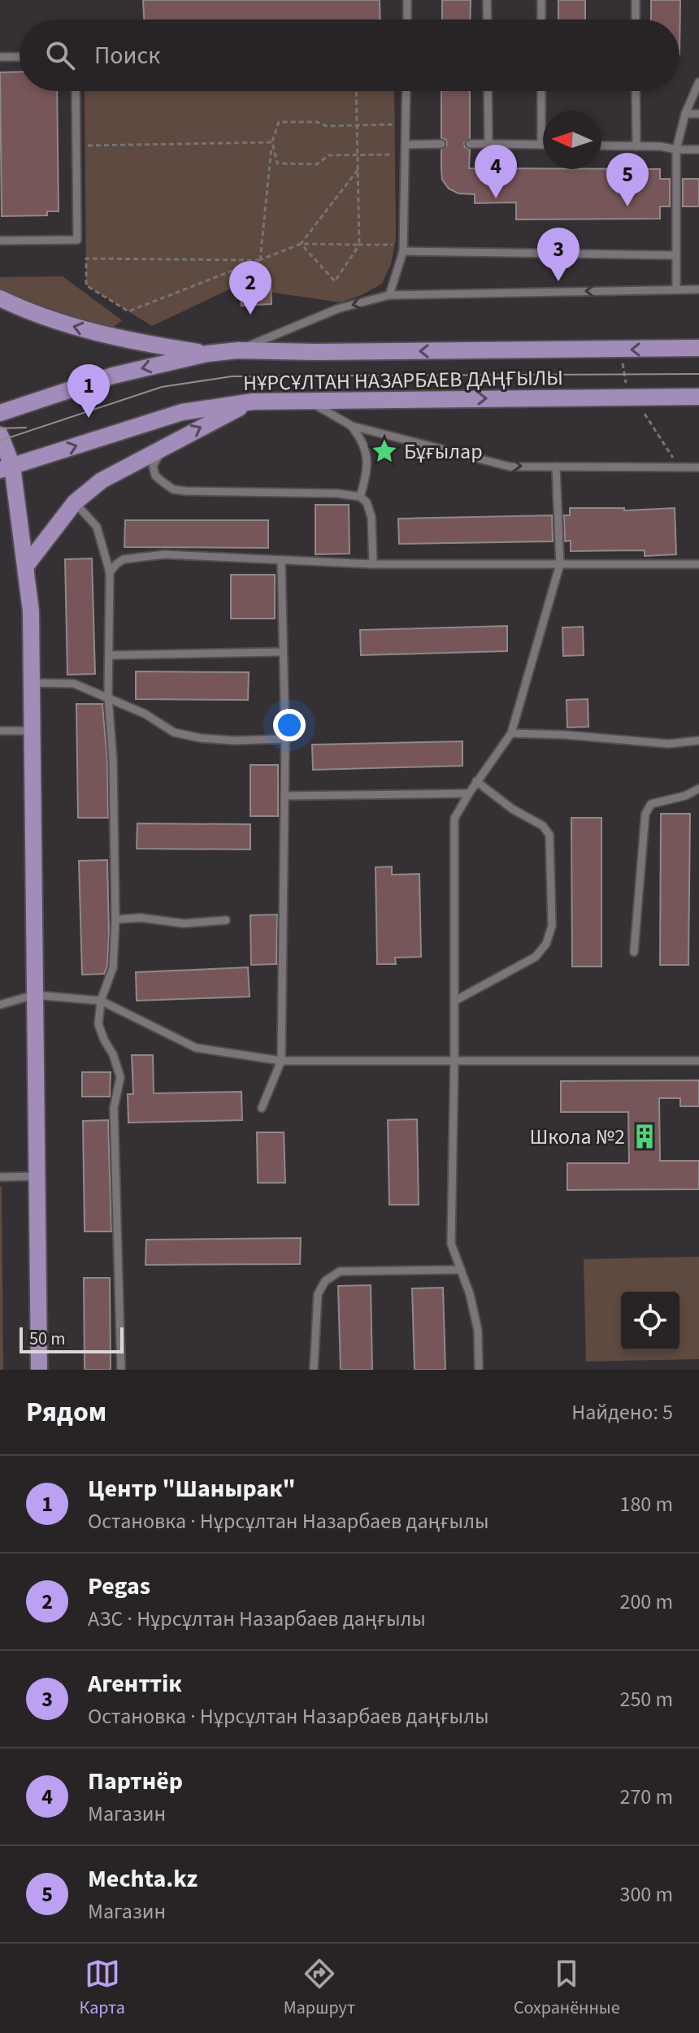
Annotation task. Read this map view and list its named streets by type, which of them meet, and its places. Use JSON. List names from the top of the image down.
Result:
{
  "streets": {
    "main road": ["НҰРСҰЛТАН НАЗАРБАЕВ ДАҢҒЫЛЫ"]
  },
  "places": {
    "place": ["Бұғылар"],
    "building": ["Школа №2"]
  },
  "scale_bar": "50 m",
  "north": "left",
  "page": {
    "search": "Поиск",
    "pins": [
      "4",
      "5",
      "3",
      "2",
      "1"
    ],
    "scale": "50 m",
    "heading": ["Рядом", "Найдено: 5"],
    "list": [
      {
        "mark": "1",
        "name": "Центр \"Шанырак\"",
        "note": "Остановка · Нұрсұлтан Назарбаев даңғылы",
        "value": "180 m"
      },
      {
        "mark": "2",
        "name": "Pegas",
        "note": "АЗС · Нұрсұлтан Назарбаев даңғылы",
        "value": "200 m"
      },
      {
        "mark": "3",
        "name": "Агенттік",
        "note": "Остановка · Нұрсұлтан Назарбаев даңғылы",
        "value": "250 m"
      },
      {
        "mark": "4",
        "name": "Партнёр",
        "note": "Магазин",
        "value": "270 m"
      },
      {
        "mark": "5",
        "name": "Mechta.kz",
        "note": "Магазин",
        "value": "300 m"
      }
    ],
    "nav": ["Карта", "Маршрут", "Сохранённые"]
  }
}
